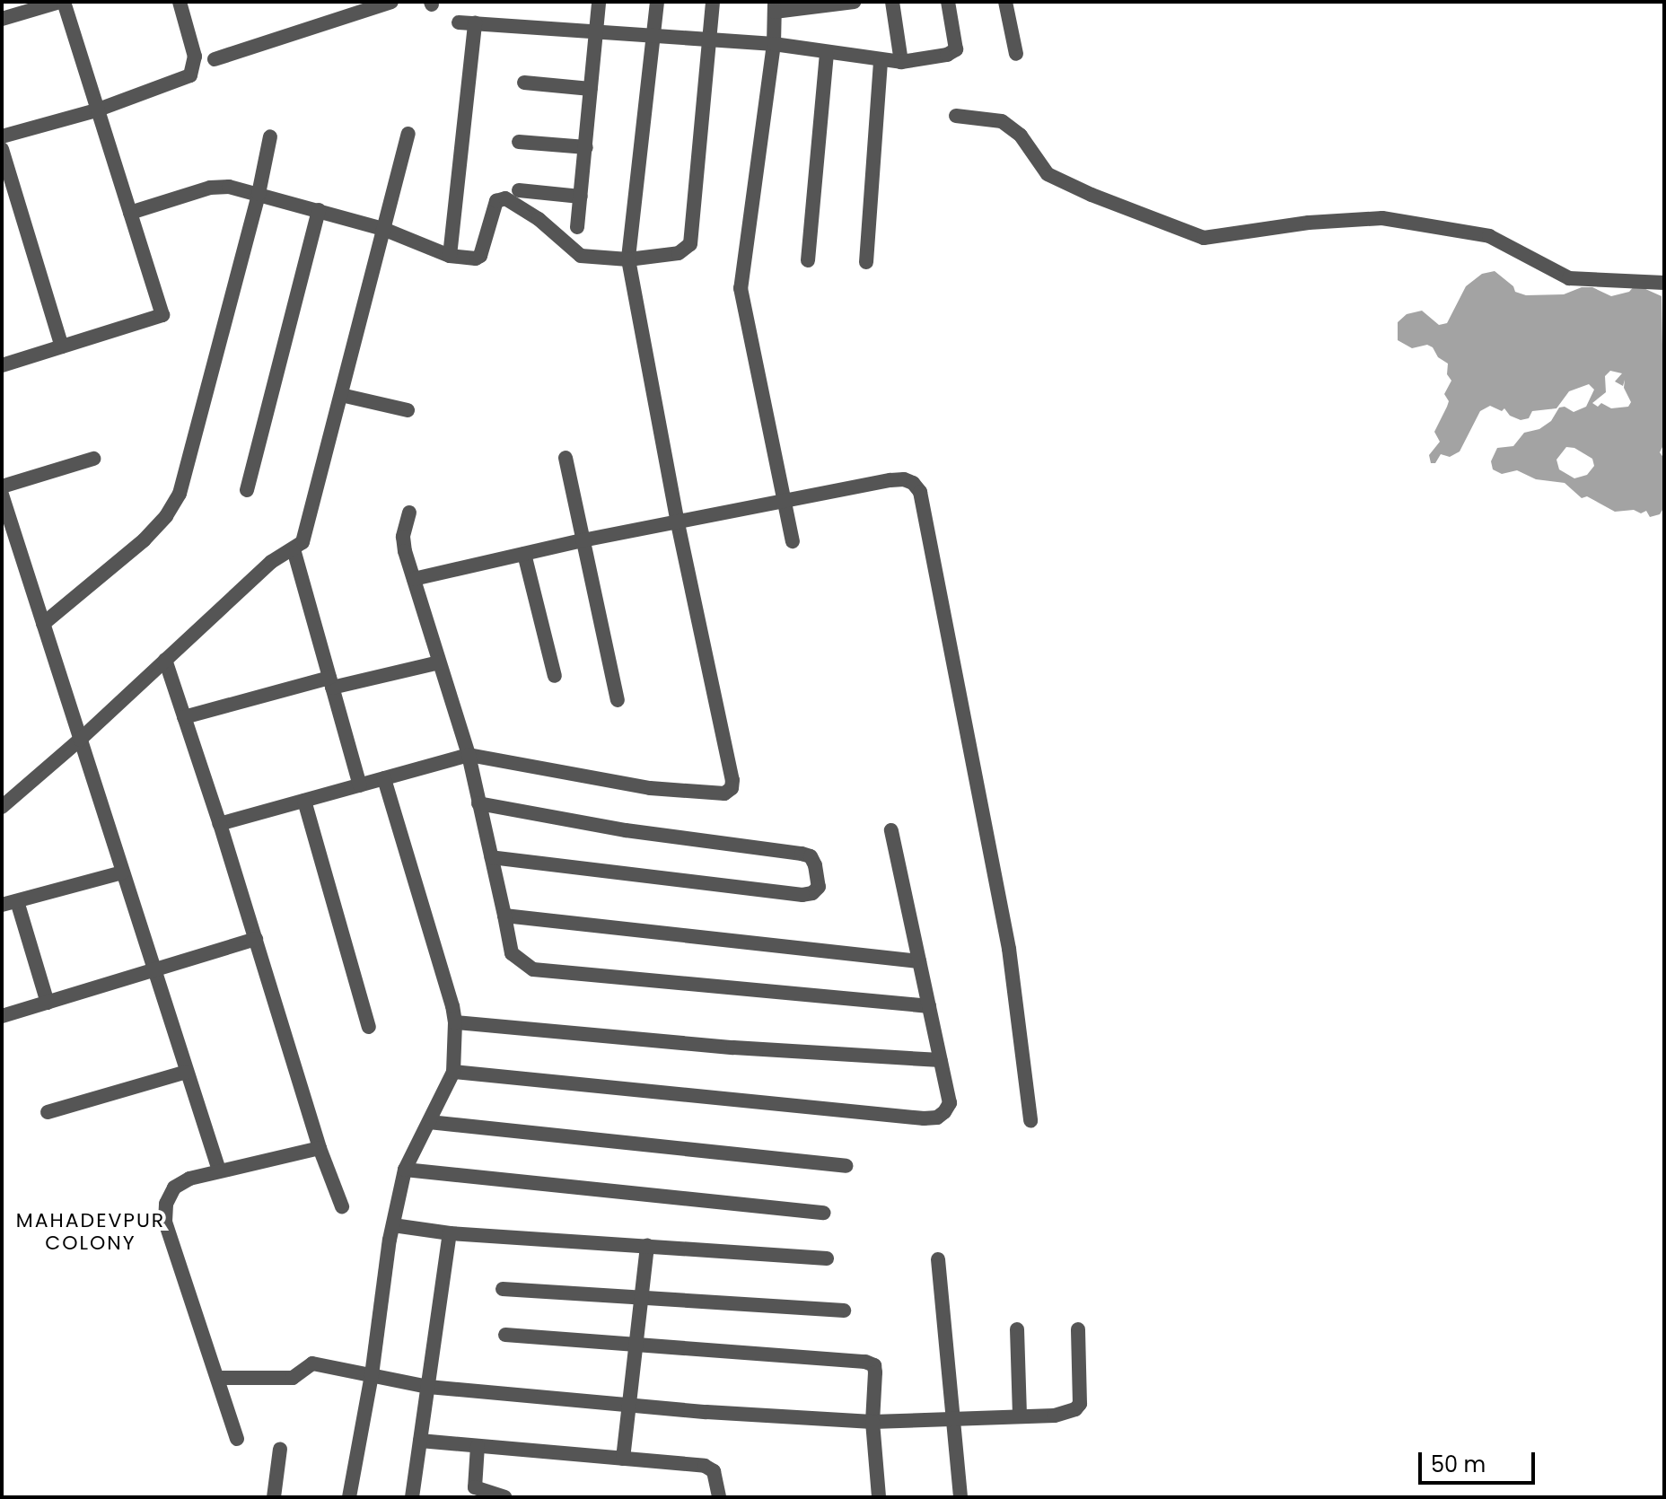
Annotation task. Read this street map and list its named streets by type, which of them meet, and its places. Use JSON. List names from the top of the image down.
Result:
{
  "districts": ["MAHADEVPUR COLONY"],
  "scale_bar": "50 m"
}
